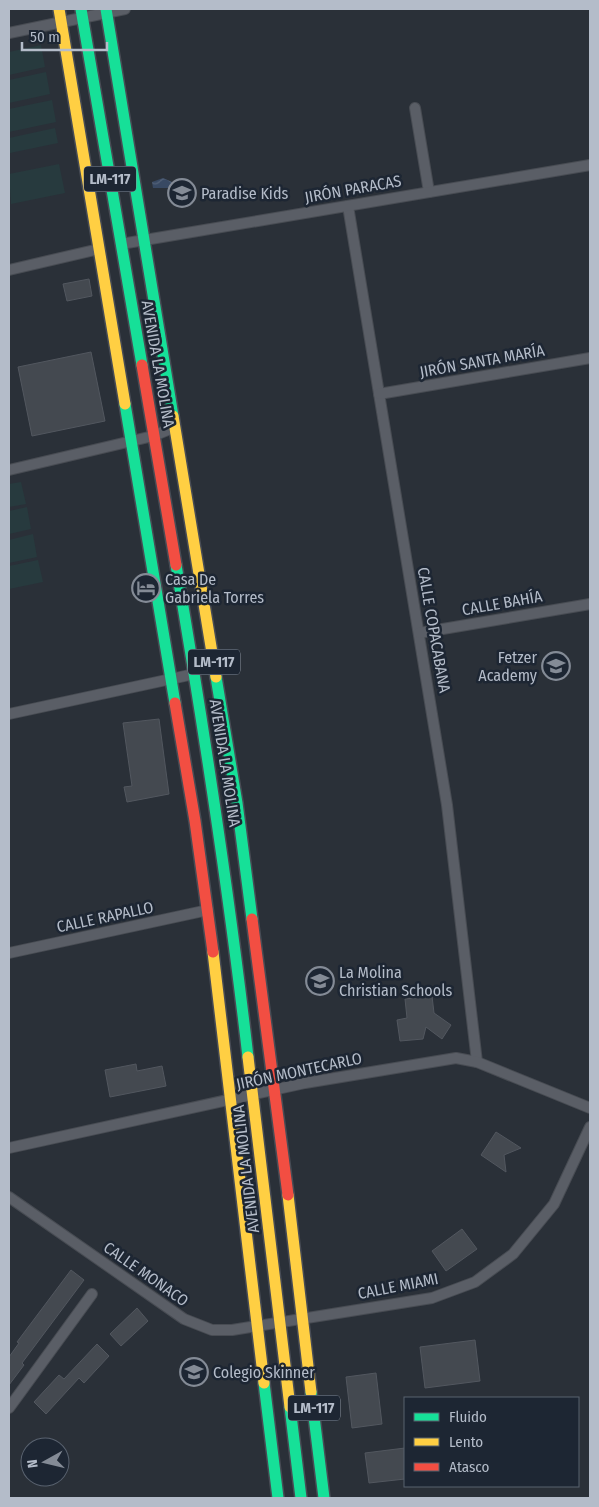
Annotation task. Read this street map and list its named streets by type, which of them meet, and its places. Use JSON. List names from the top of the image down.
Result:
{
  "streets": {
    "main road": ["LM-117", "AVENIDA LA MOLINA"],
    "street": [
      "JIRÓN PARACAS",
      "JIRÓN SANTA MARÍA",
      "CALLE BAHÍA",
      "CALLE COPACABANA",
      "CALLE RAPALLO",
      "JIRÓN MONTECARLO",
      "CALLE MONACO",
      "CALLE MIAMI"
    ]
  },
  "crossings": [
    ["JIRÓN PARACAS", "AVENIDA LA MOLINA"],
    ["JIRÓN PARACAS", "CALLE COPACABANA"],
    ["JIRÓN SANTA MARÍA", "CALLE COPACABANA"],
    ["AVENIDA LA MOLINA", "CALLE RAPALLO"],
    ["AVENIDA LA MOLINA", "JIRÓN MONTECARLO"],
    ["AVENIDA LA MOLINA", "CALLE MONACO"],
    ["AVENIDA LA MOLINA", "CALLE MIAMI"],
    ["CALLE BAHÍA", "CALLE COPACABANA"],
    ["CALLE COPACABANA", "JIRÓN MONTECARLO"],
    ["CALLE MONACO", "CALLE MIAMI"]
  ],
  "places": {
    "school or university": [
      "Paradise Kids",
      "Fetzer Academy",
      "La Molina Christian Schools",
      "Colegio Skinner"
    ],
    "hotel": ["Casa De Gabriela Torres"]
  },
  "legend": ["Fluido", "Lento", "Atasco"],
  "scale_bar": "50 m",
  "north": "left"
}
